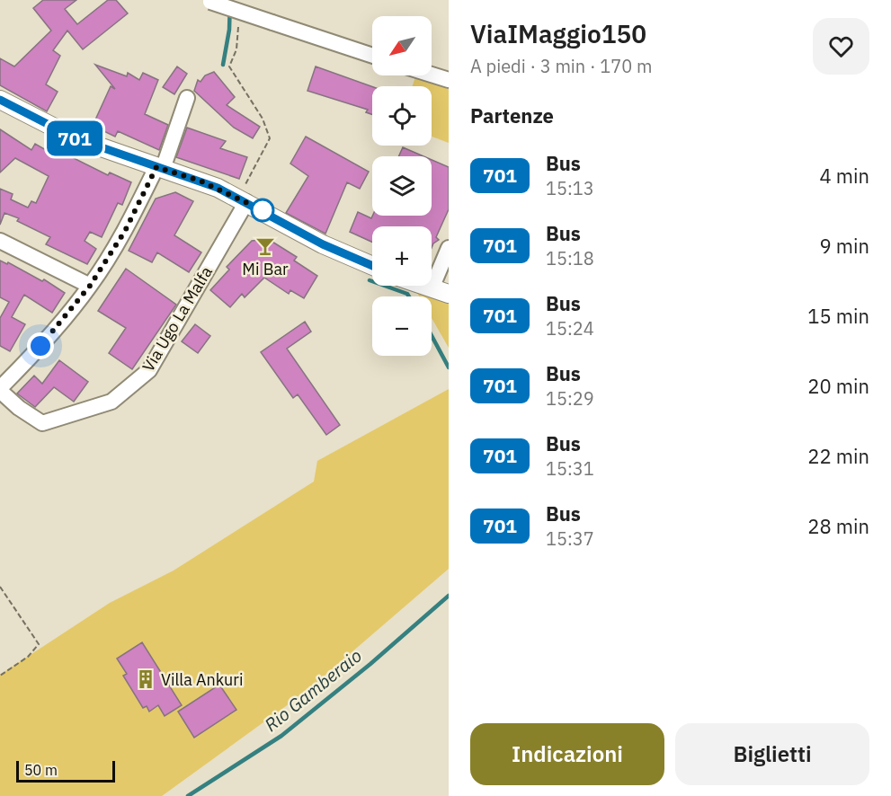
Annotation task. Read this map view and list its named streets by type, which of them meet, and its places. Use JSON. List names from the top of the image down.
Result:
{
  "streets": {
    "street": ["Via Ugo La Malfa"]
  },
  "water": ["Rio Gamberaio"],
  "places": {
    "bar": ["Mi Bar"],
    "building": ["Villa Ankuri"]
  },
  "lines": ["bus line 701"],
  "scale_bar": "50 m",
  "north": "bottom left",
  "page": {
    "on_map": "701",
    "heading": [
      ["ViaIMaggio150", "A piedi · 3 min · 170 m"],
      "Partenze"
    ],
    "map_buttons": ["+", "−"],
    "list": [
      {
        "mark": "701",
        "name": "Bus",
        "note": "15:13",
        "value": "4 min"
      },
      {
        "mark": "701",
        "name": "Bus",
        "note": "15:18",
        "value": "9 min"
      },
      {
        "mark": "701",
        "name": "Bus",
        "note": "15:24",
        "value": "15 min"
      },
      {
        "mark": "701",
        "name": "Bus",
        "note": "15:29",
        "value": "20 min"
      },
      {
        "mark": "701",
        "name": "Bus",
        "note": "15:31",
        "value": "22 min"
      },
      {
        "mark": "701",
        "name": "Bus",
        "note": "15:37",
        "value": "28 min"
      }
    ],
    "buttons": ["Indicazioni", "Biglietti"],
    "scale": "50 m"
  }
}
